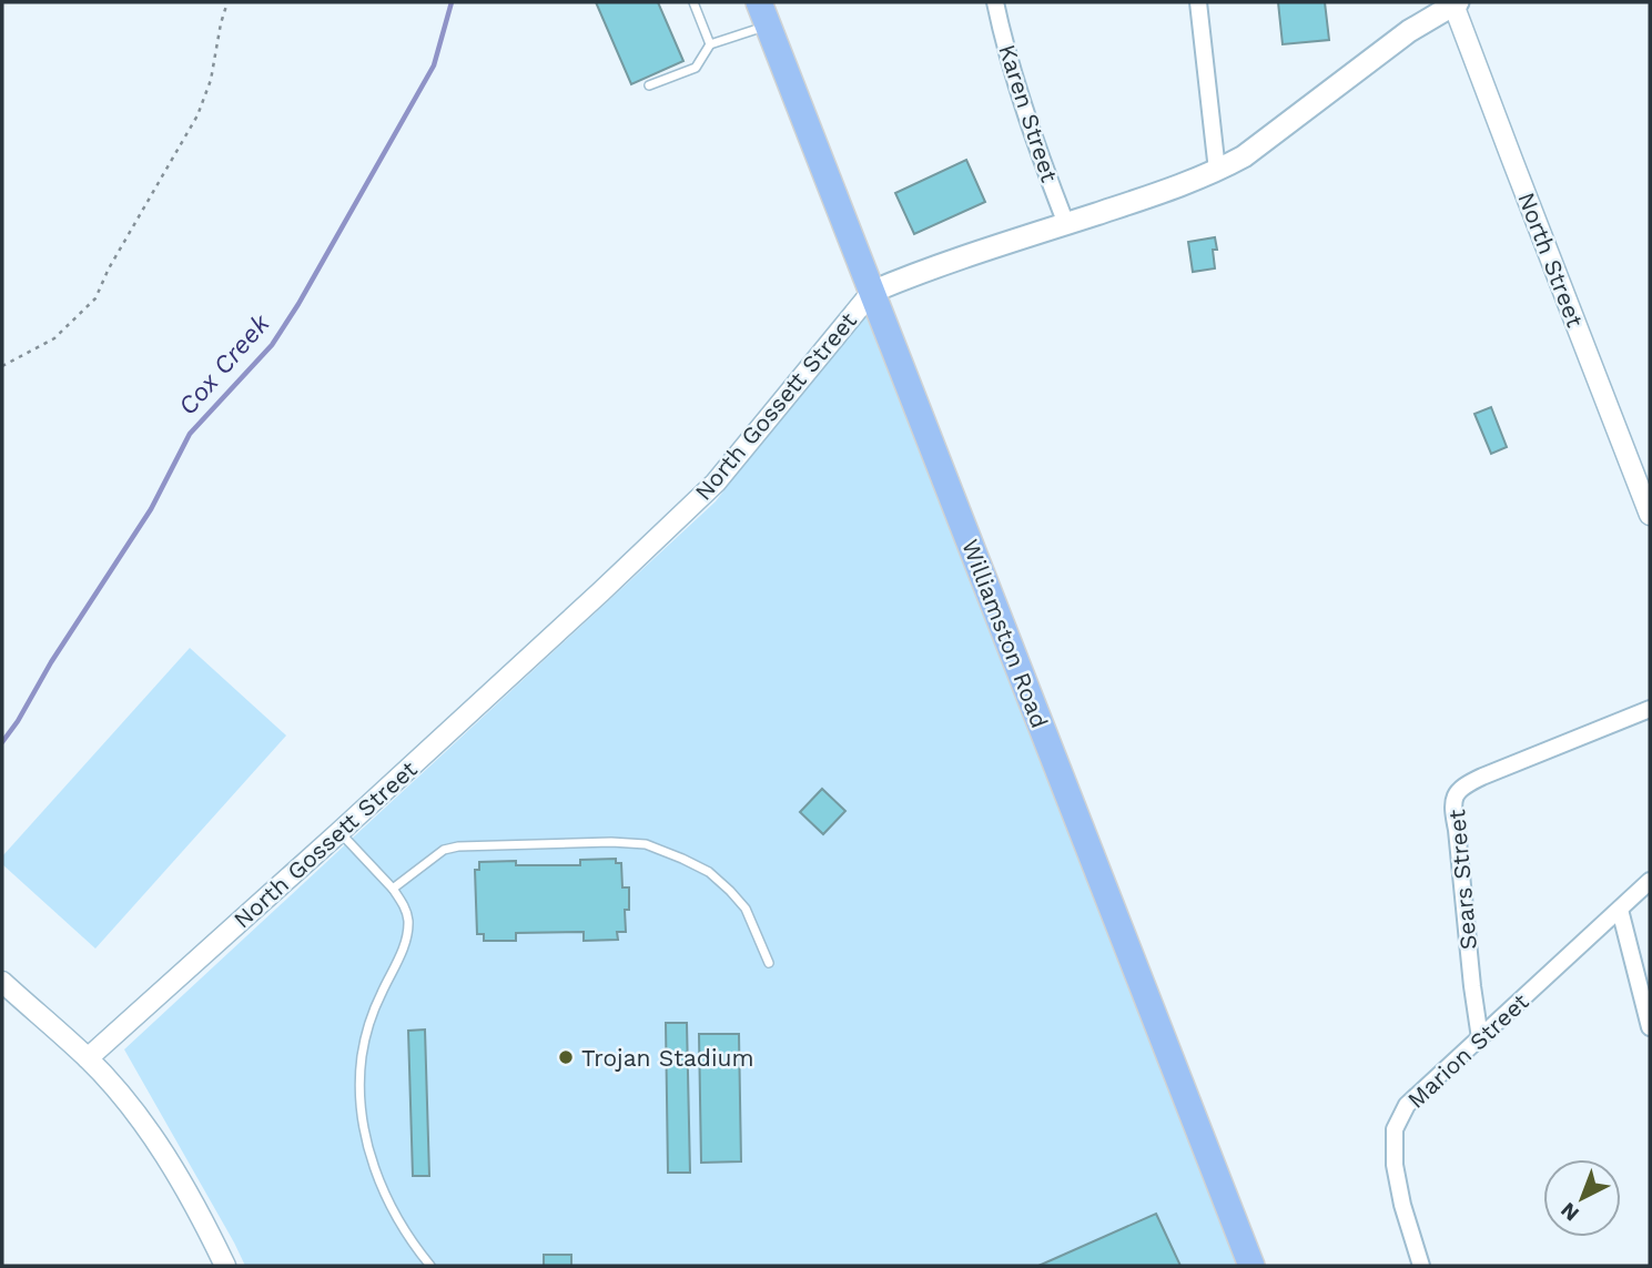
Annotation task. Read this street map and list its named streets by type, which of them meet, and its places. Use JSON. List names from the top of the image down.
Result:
{
  "streets": {
    "main road": ["North Gossett Street", "Williamston Road"],
    "street": [
      "Karen Street",
      "North Street",
      "Sears Street",
      "Marion Street"
    ]
  },
  "crossings": [
    ["Karen Street", "North Gossett Street"],
    ["North Street", "North Gossett Street"],
    ["North Gossett Street", "Williamston Road"],
    ["Sears Street", "Marion Street"]
  ],
  "water": ["Cox Creek"],
  "places": ["Trojan Stadium"],
  "north": "bottom left"
}
